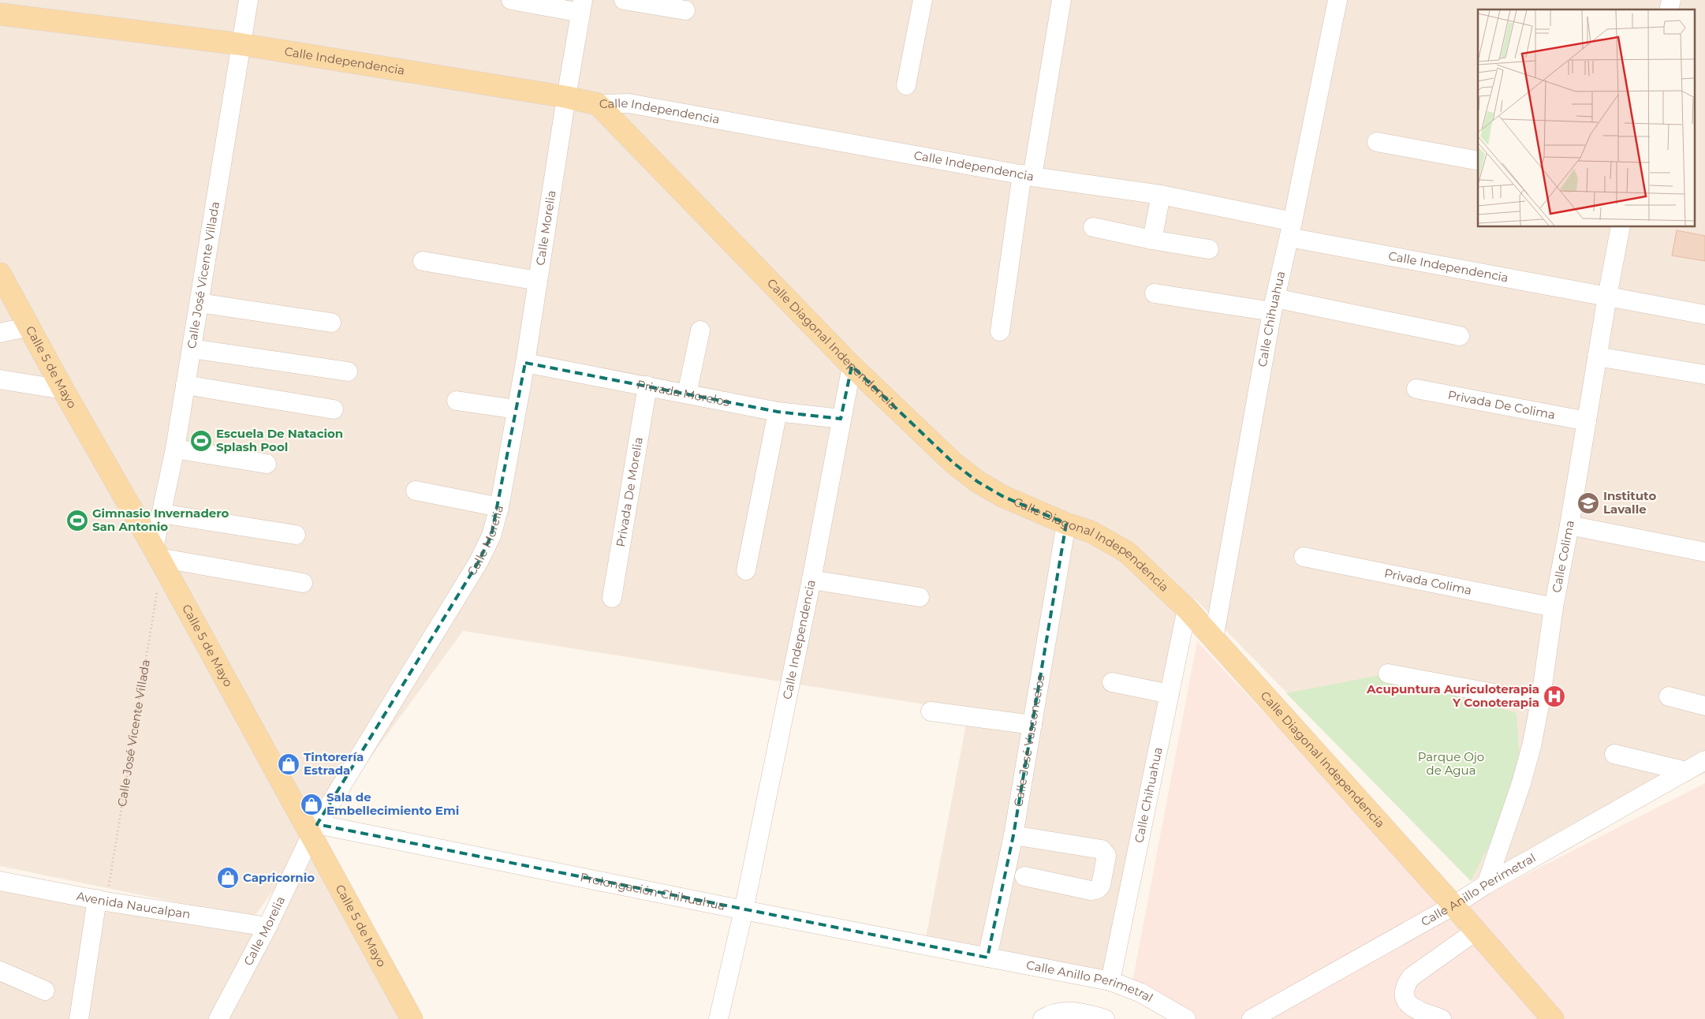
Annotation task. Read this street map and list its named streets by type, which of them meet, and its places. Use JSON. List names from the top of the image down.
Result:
{
  "streets": {
    "main road": ["Calle Independencia", "Calle Diagonal Independencia", "Calle 5 de Mayo"],
    "street": [
      "Calle Morelia",
      "Calle José Vicente Villada",
      "Calle Chihuahua",
      "Privada Morelos",
      "Privada De Colima",
      "Privada De Morelia",
      "Calle Colima",
      "Privada Colima",
      "Calle José Vasconcelos",
      "Calle Anillo Perimetral",
      "Prolongación Chihuahua",
      "Avenida Naucalpan"
    ]
  },
  "crossings": [
    ["Calle Independencia", "Calle Morelia"],
    ["Calle Independencia", "Calle José Vicente Villada"],
    ["Calle Independencia", "Calle Chihuahua"],
    ["Calle Independencia", "Calle Diagonal Independencia"],
    ["Calle Independencia", "Privada Morelos"],
    ["Calle Independencia", "Calle Colima"],
    ["Calle Independencia", "Prolongación Chihuahua"],
    ["Calle Morelia", "Calle 5 de Mayo"],
    ["Calle Morelia", "Privada Morelos"],
    ["Calle Morelia", "Prolongación Chihuahua"],
    ["Calle Morelia", "Avenida Naucalpan"],
    ["Calle José Vicente Villada", "Calle 5 de Mayo"],
    ["Calle José Vicente Villada", "Avenida Naucalpan"],
    ["Calle Chihuahua", "Calle Diagonal Independencia"],
    ["Calle Chihuahua", "Calle Anillo Perimetral"],
    ["Calle Diagonal Independencia", "Calle José Vasconcelos"],
    ["Calle Diagonal Independencia", "Calle Anillo Perimetral"],
    ["Calle 5 de Mayo", "Prolongación Chihuahua"],
    ["Privada Morelos", "Privada De Morelia"],
    ["Privada De Colima", "Calle Colima"],
    ["Calle Colima", "Privada Colima"],
    ["Calle Colima", "Calle Anillo Perimetral"],
    ["Calle José Vasconcelos", "Calle Anillo Perimetral"],
    ["Calle José Vasconcelos", "Prolongación Chihuahua"],
    ["Calle Anillo Perimetral", "Prolongación Chihuahua"]
  ],
  "parks": ["Parque Ojo de Agua"],
  "places": {
    "sports": ["Escuela De Natacion Splash Pool", "Gimnasio Invernadero San Antonio"],
    "school or university": ["Instituto Lavalle"],
    "hospital": ["Acupuntura Auriculoterapia Y Conoterapia"],
    "shop": ["Tintorería Estrada", "Sala de Embellecimiento Emi", "Capricornio"]
  }
}
